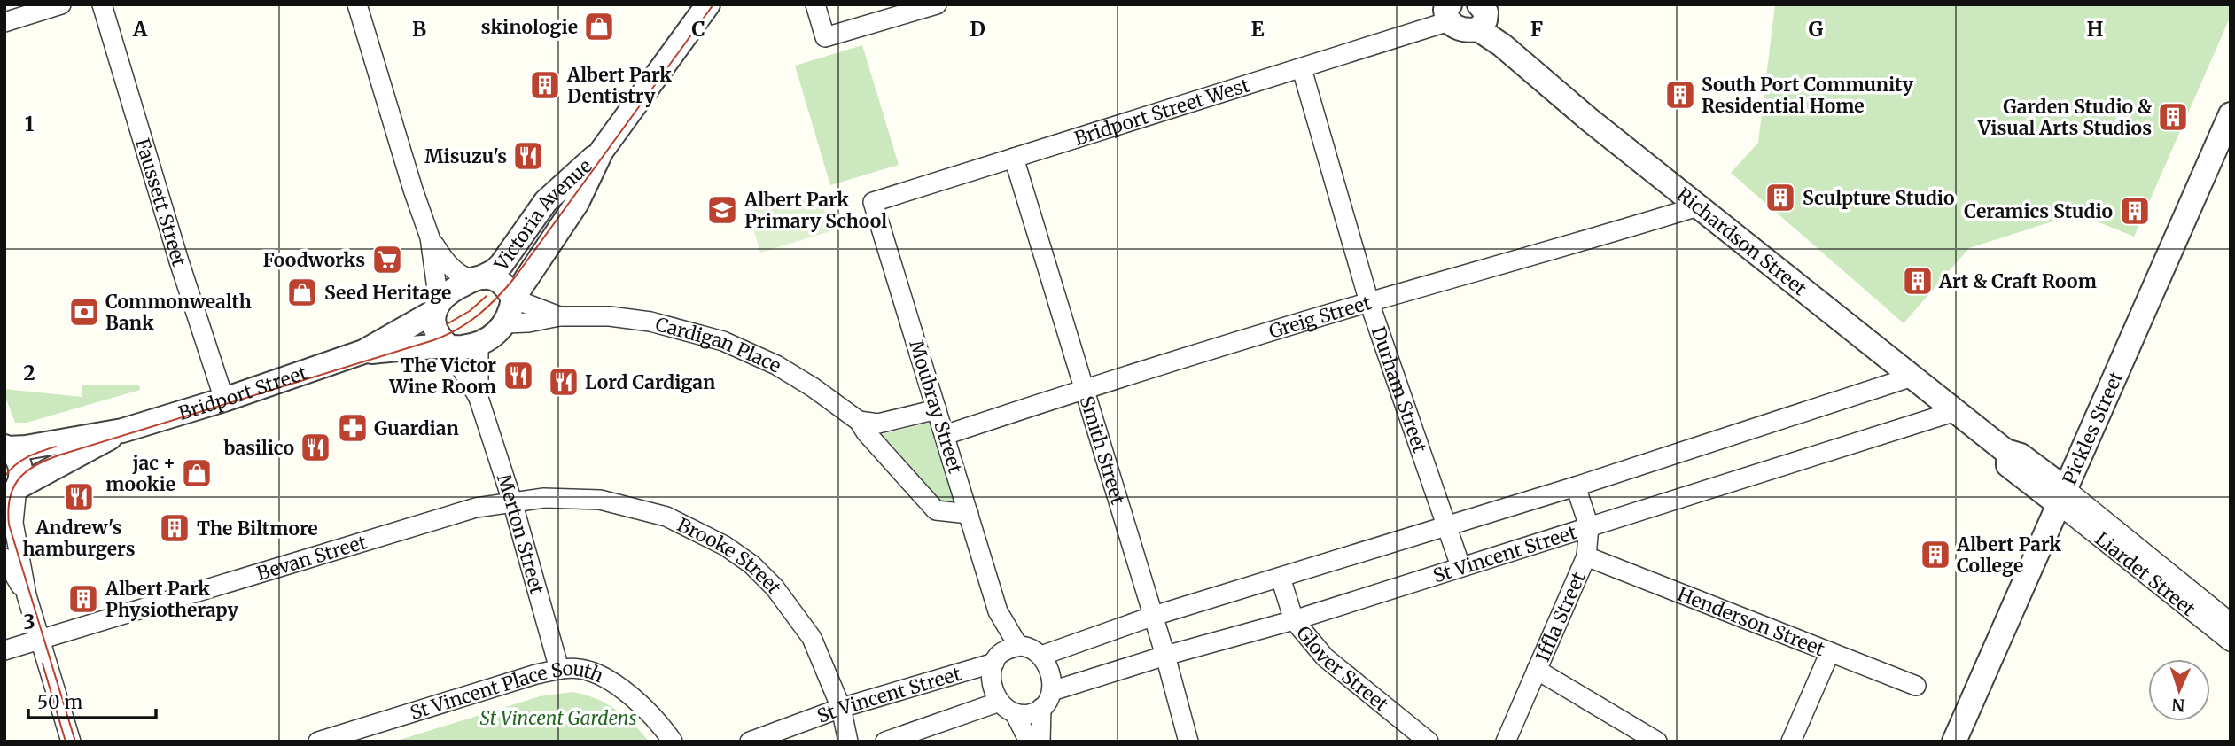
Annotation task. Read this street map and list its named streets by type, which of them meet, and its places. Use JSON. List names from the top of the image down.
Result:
{
  "streets": {
    "street": [
      "Bridport Street West",
      "Faussett Street",
      "Victoria Avenue",
      "Richardson Street",
      "Greig Street",
      "Cardigan Place",
      "Durham Street",
      "Bridport Street",
      "Moubray Street",
      "Pickles Street",
      "Smith Street",
      "Merton Street",
      "St Vincent Street",
      "Bevan Street",
      "Brooke Street",
      "Liardet Street",
      "Iffla Street",
      "Henderson Street",
      "Glover Street",
      "St Vincent Place South"
    ]
  },
  "crossings": [
    ["Bridport Street West", "Richardson Street"],
    ["Bridport Street West", "Durham Street"],
    ["Bridport Street West", "Moubray Street"],
    ["Bridport Street West", "Smith Street"],
    ["Faussett Street", "Bridport Street"],
    ["Victoria Avenue", "Cardigan Place"],
    ["Victoria Avenue", "Bridport Street"],
    ["Victoria Avenue", "Merton Street"],
    ["Richardson Street", "Greig Street"],
    ["Richardson Street", "Pickles Street"],
    ["Richardson Street", "St Vincent Street"],
    ["Richardson Street", "Liardet Street"],
    ["Greig Street", "Durham Street"],
    ["Greig Street", "Moubray Street"],
    ["Greig Street", "Smith Street"],
    ["Cardigan Place", "Bridport Street"],
    ["Cardigan Place", "Moubray Street"],
    ["Cardigan Place", "Merton Street"],
    ["Durham Street", "St Vincent Street"],
    ["Bridport Street", "Merton Street"],
    ["Moubray Street", "St Vincent Street"],
    ["Pickles Street", "Liardet Street"],
    ["Smith Street", "St Vincent Street"],
    ["Merton Street", "Bevan Street"],
    ["Merton Street", "Brooke Street"],
    ["Merton Street", "St Vincent Place South"],
    ["St Vincent Street", "Brooke Street"],
    ["St Vincent Street", "Iffla Street"],
    ["St Vincent Street", "Glover Street"],
    ["Bevan Street", "Brooke Street"],
    ["Iffla Street", "Henderson Street"]
  ],
  "parks": ["St Vincent Gardens"],
  "places": {
    "shop": ["skinologie", "Seed Heritage", "jac + mookie"],
    "building": [
      "Albert Park Dentistry",
      "South Port Community Residential Home",
      "Garden Studio & Visual Arts Studios",
      "Sculpture Studio",
      "Ceramics Studio",
      "Art & Craft Room",
      "The Biltmore",
      "Albert Park College",
      "Albert Park Physiotherapy"
    ],
    "restaurant": [
      "Misuzu's",
      "The Victor Wine Room",
      "Lord Cardigan",
      "basilico",
      "Andrew's hamburgers"
    ],
    "school or university": ["Albert Park Primary School"],
    "supermarket": ["Foodworks"],
    "bank": ["Commonwealth Bank"],
    "pharmacy": ["Guardian"]
  },
  "scale_bar": "50 m",
  "north": "bottom",
  "grid": {
    "columns": [
      "A",
      "B",
      "C",
      "D",
      "E",
      "F",
      "G",
      "H"
    ],
    "rows": ["1", "2", "3"]
  }
}
